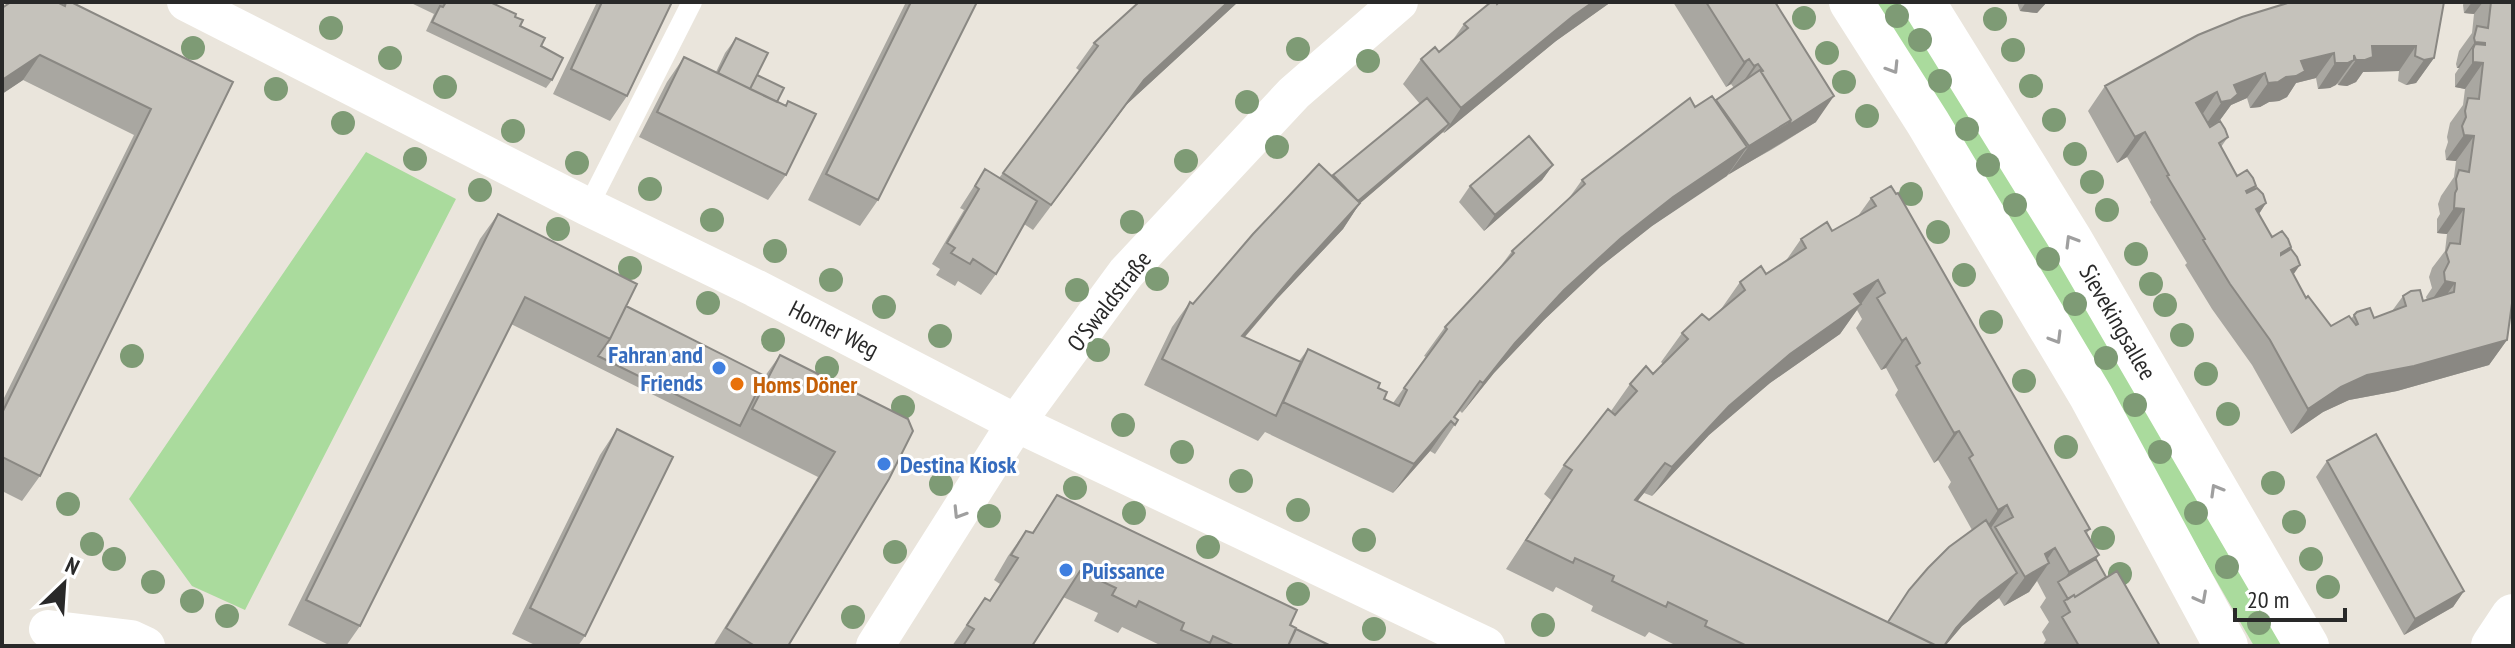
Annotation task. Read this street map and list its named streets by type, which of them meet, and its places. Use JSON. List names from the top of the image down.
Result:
{
  "streets": {
    "main road": ["Sievekingsallee"],
    "street": ["O'Swaldstraße", "Horner Weg"]
  },
  "crossings": [
    ["O'Swaldstraße", "Horner Weg"]
  ],
  "places": [
    "Fahran and Friends",
    "Homs Döner",
    "Destina Kiosk",
    "Puissance"
  ],
  "scale_bar": "20 m",
  "north": "top right"
}
